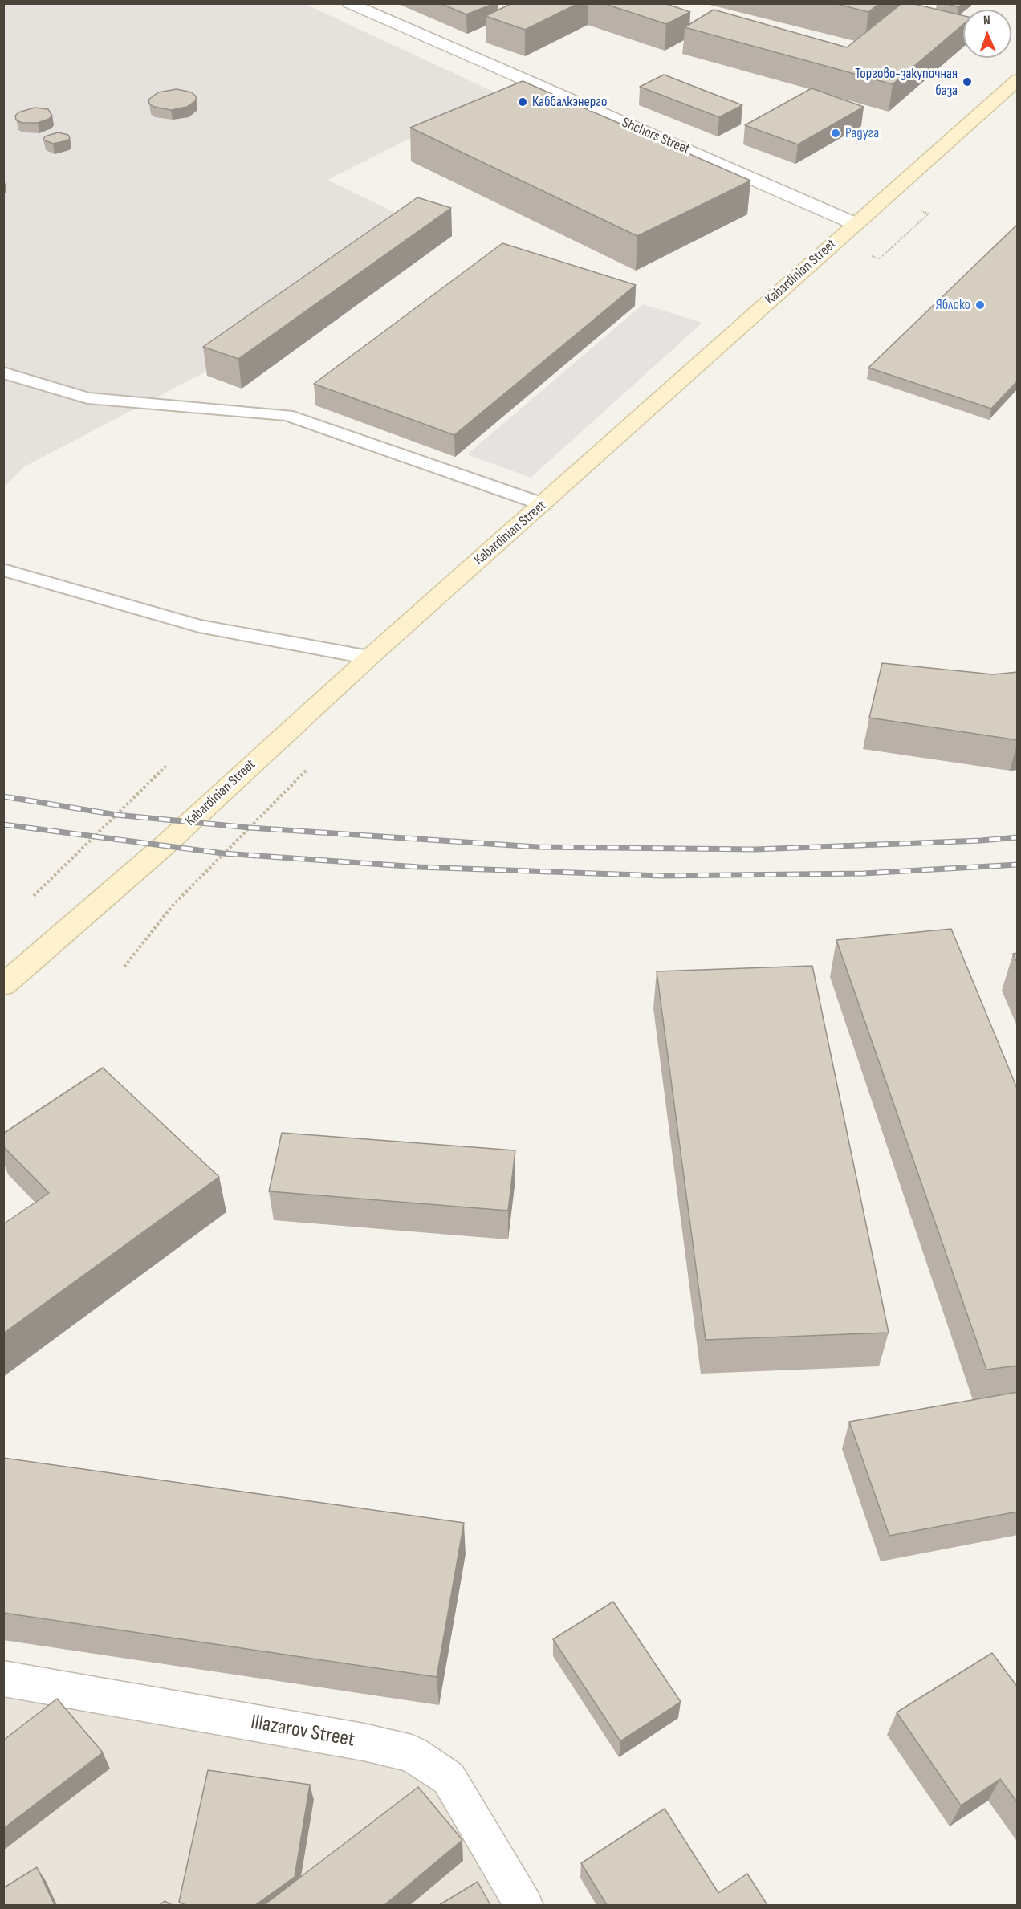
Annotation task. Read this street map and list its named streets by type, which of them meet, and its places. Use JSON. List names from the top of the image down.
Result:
{
  "streets": {
    "main road": ["Kabardinian Street"],
    "street": ["Shchors Street", "Illazarov Street"]
  },
  "crossings": [
    ["Shchors Street", "Kabardinian Street"]
  ],
  "places": [
    "Торгово-закупочная база",
    "Каббалкэнерго",
    "Радуга",
    "Яблоко"
  ],
  "north": "top"
}
